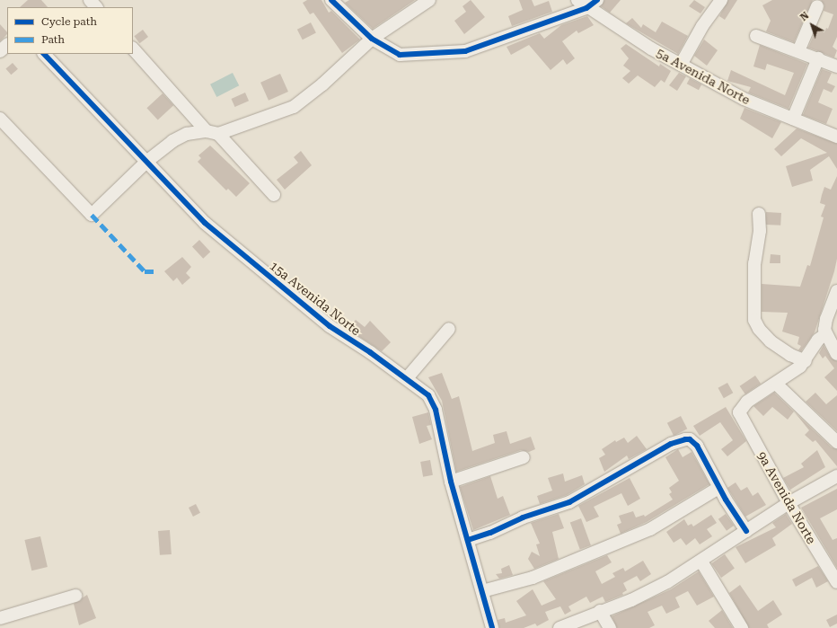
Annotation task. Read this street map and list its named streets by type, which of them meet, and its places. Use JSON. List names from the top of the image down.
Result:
{
  "streets": {
    "street": ["5a Avenida Norte", "15a Avenida Norte", "9a Avenida Norte"]
  },
  "legend": ["Cycle path", "Path"],
  "north": "top left"
}
